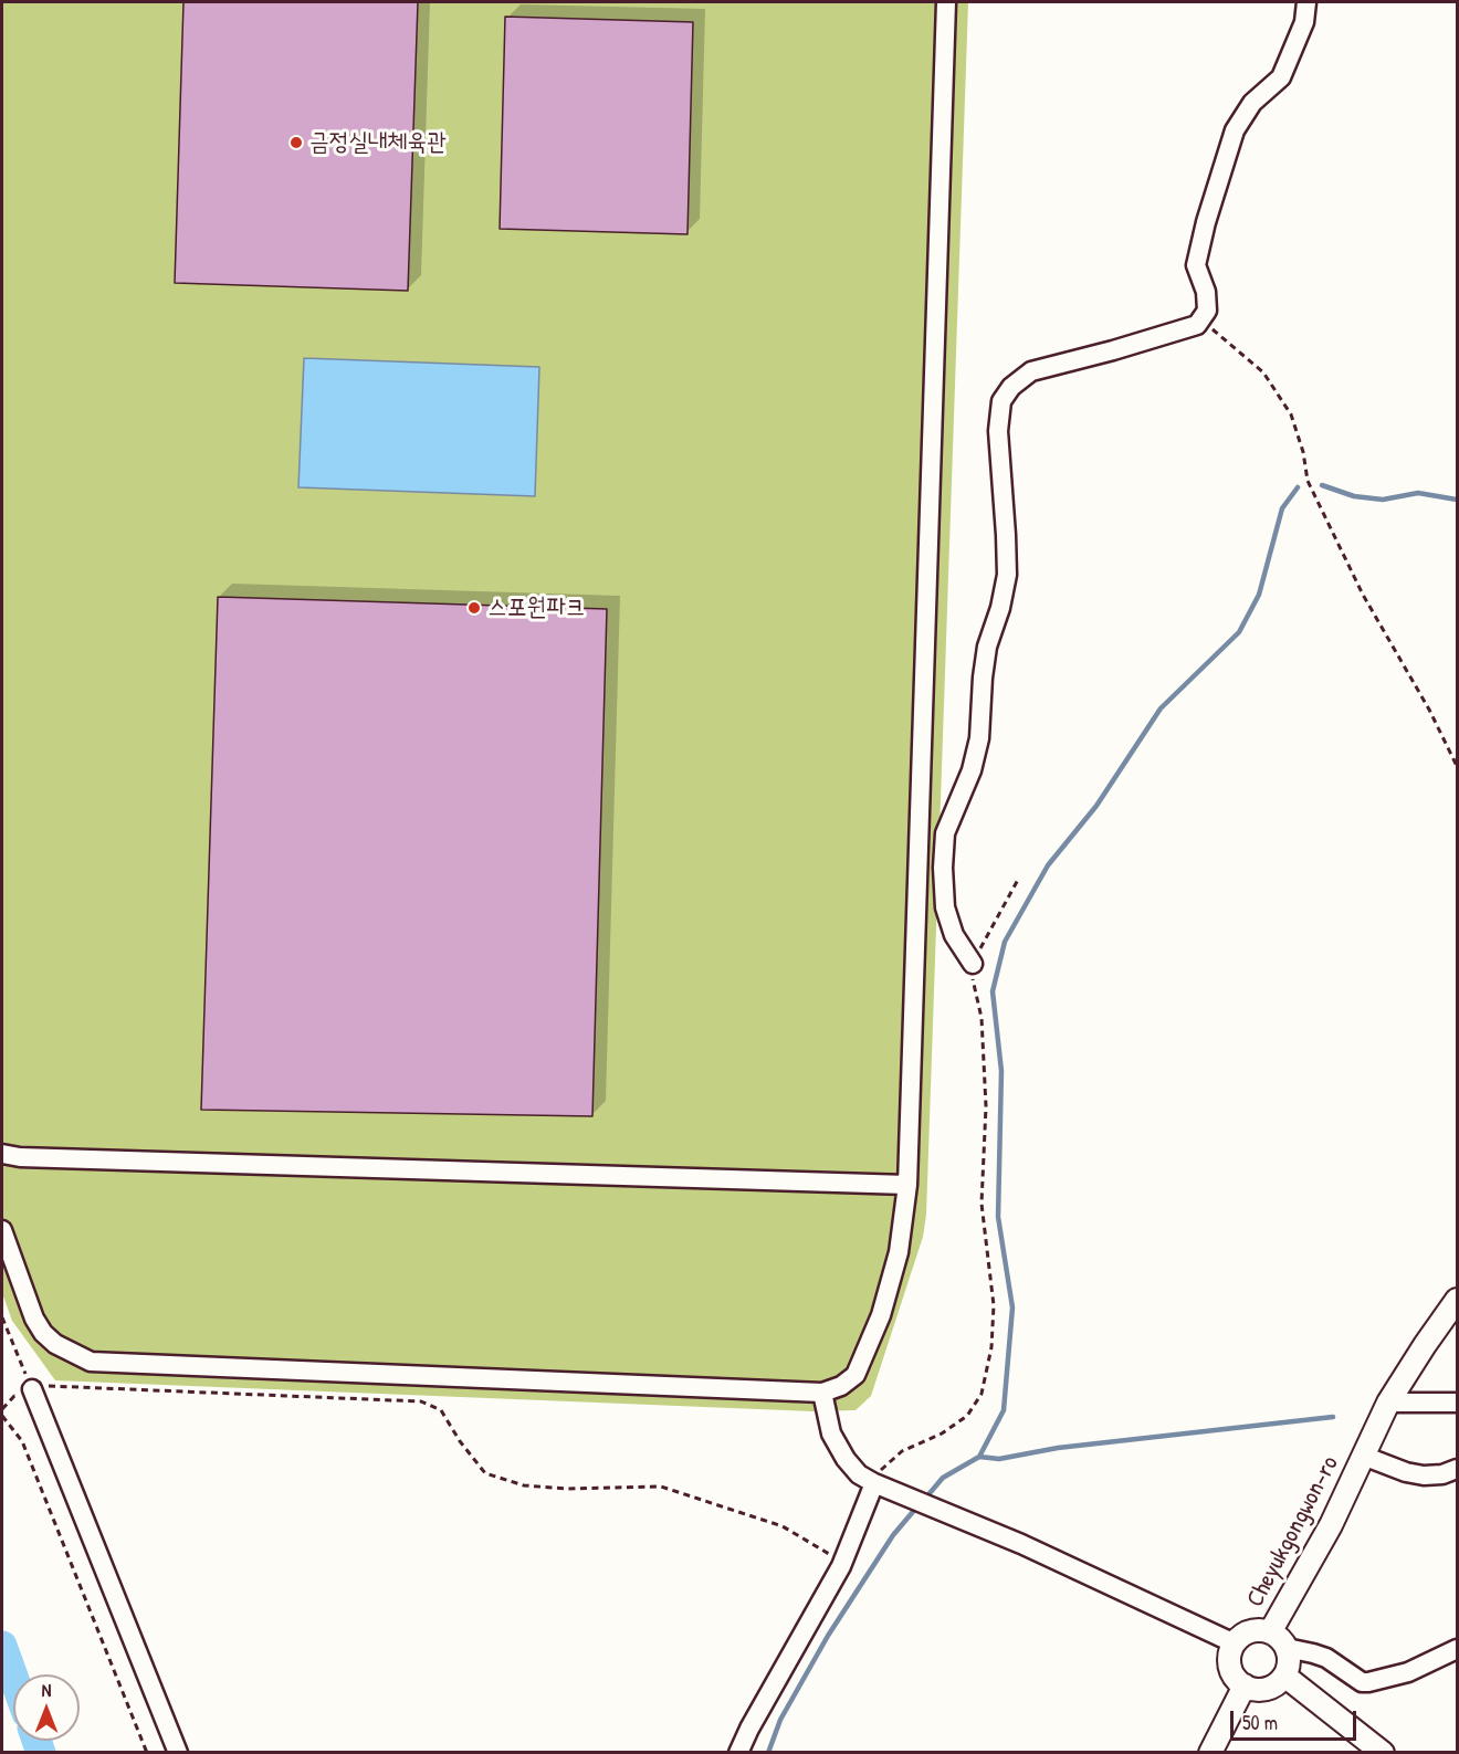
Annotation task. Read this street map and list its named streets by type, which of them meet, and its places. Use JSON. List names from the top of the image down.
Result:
{
  "streets": {
    "main road": ["Cheyukgongwon-ro"]
  },
  "places": ["금정실내체육관", "스포원파크"],
  "scale_bar": "50 m",
  "north": "top"
}
